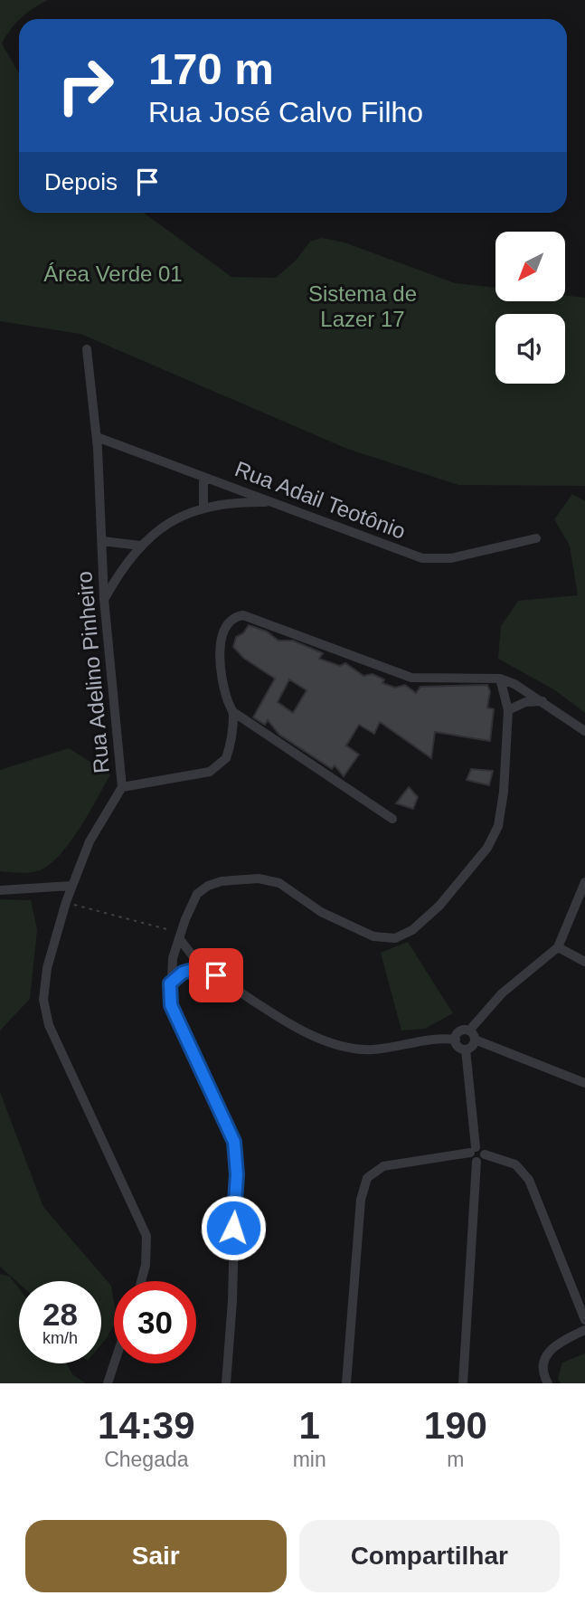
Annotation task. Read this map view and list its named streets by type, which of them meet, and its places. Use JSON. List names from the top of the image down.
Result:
{
  "streets": {
    "street": ["Rua Adail Teotônio", "Rua Adelino Pinheiro"]
  },
  "crossings": [
    ["Rua Adail Teotônio", "Rua Adelino Pinheiro"]
  ],
  "parks": ["Área Verde 01", "Sistema de Lazer 17"],
  "north": "bottom left",
  "page": {
    "turn": ["170 m", "Rua José Calvo Filho"],
    "then": "Depois",
    "speed": "28 km/h",
    "limit": "30",
    "eta": [
      "14:39",
      "Chegada",
      "1",
      "min",
      "190",
      "m"
    ],
    "buttons": ["Sair", "Compartilhar"]
  }
}
